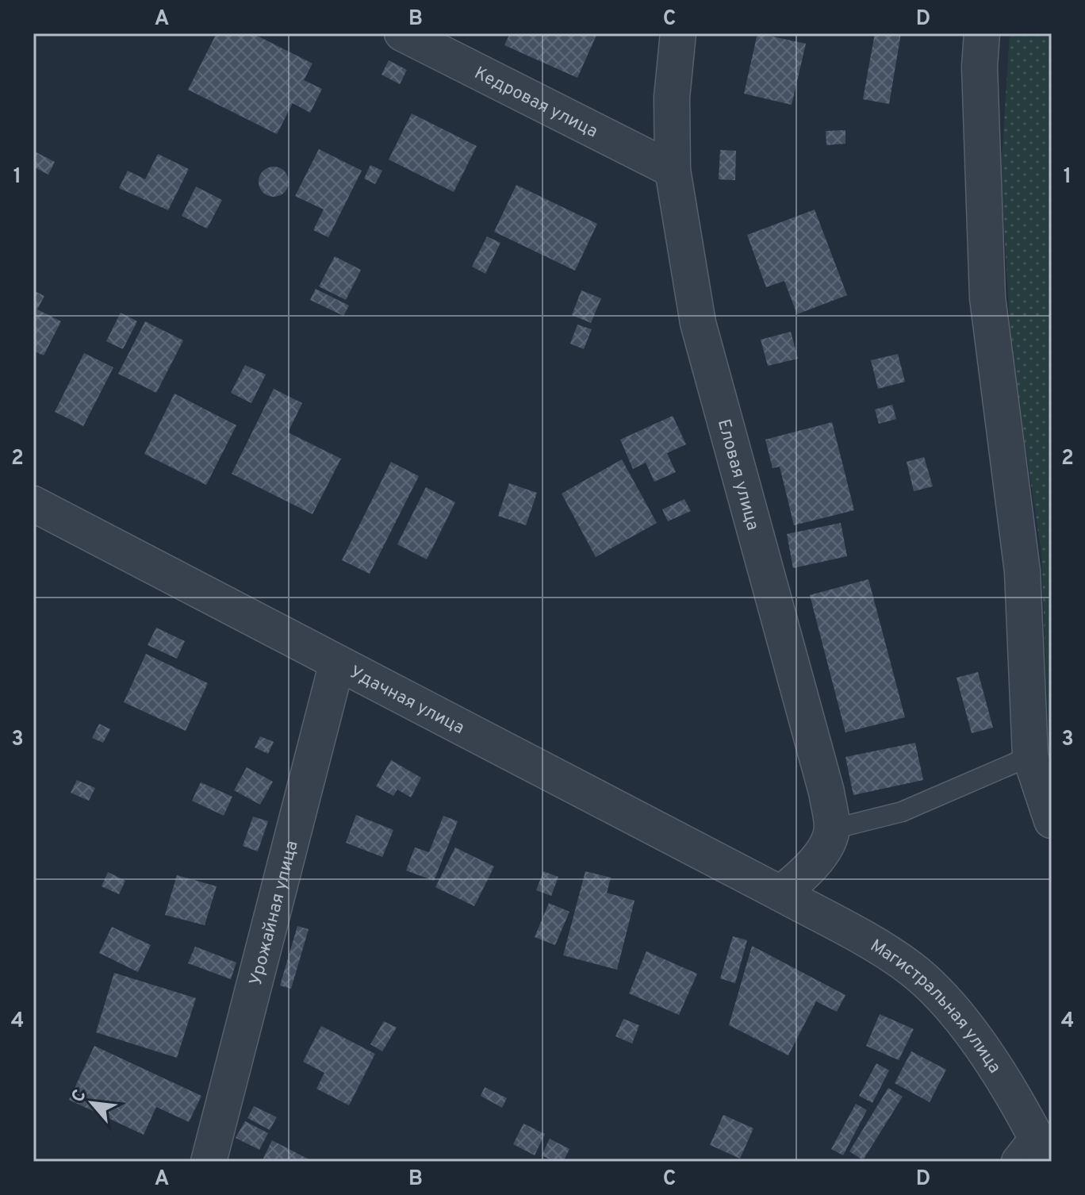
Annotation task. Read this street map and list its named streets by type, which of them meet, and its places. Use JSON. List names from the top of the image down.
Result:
{
  "streets": {
    "street": [
      "Кедровая улица",
      "Еловая улица",
      "Удачная улица",
      "Урожайная улица",
      "Магистральная улица"
    ]
  },
  "crossings": [
    ["Кедровая улица", "Еловая улица"],
    ["Удачная улица", "Урожайная улица"],
    ["Удачная улица", "Магистральная улица"]
  ],
  "north": "top left",
  "grid": {
    "columns": [
      "A",
      "B",
      "C",
      "D"
    ],
    "rows": [
      "1",
      "2",
      "3",
      "4"
    ]
  }
}
